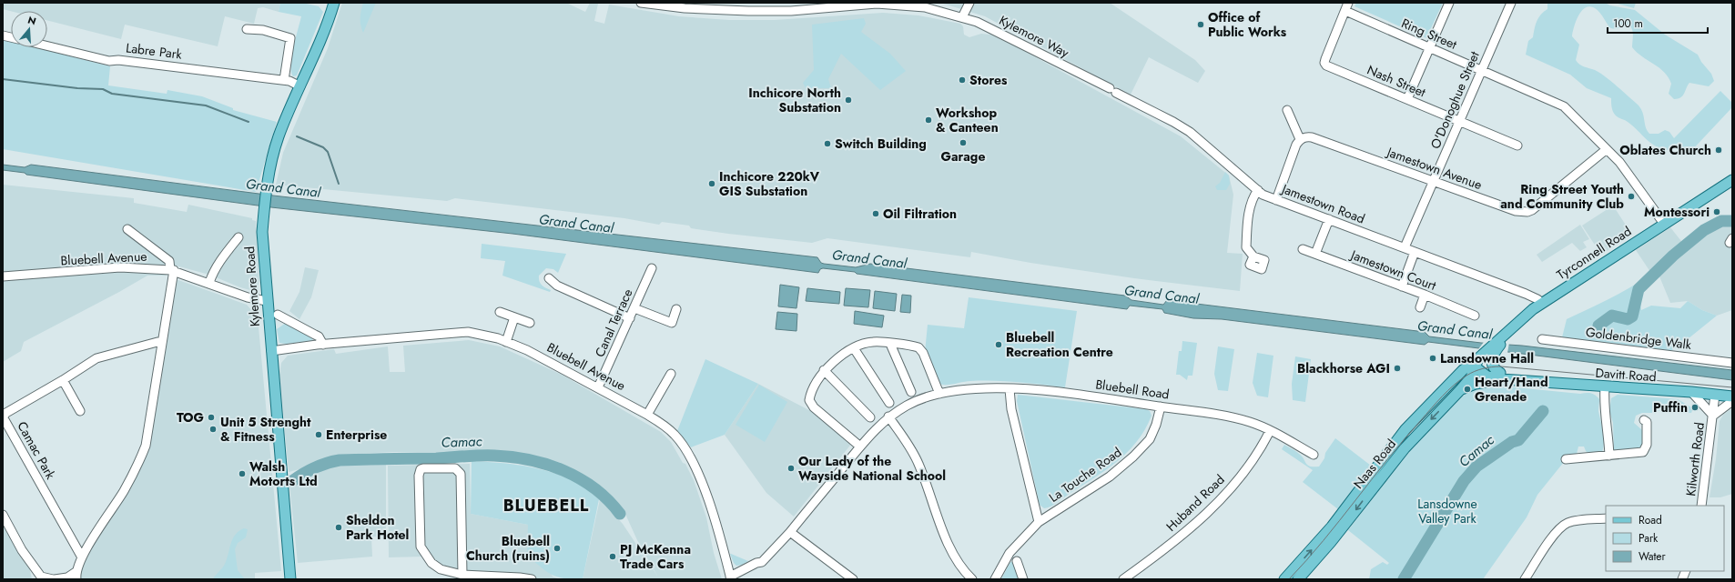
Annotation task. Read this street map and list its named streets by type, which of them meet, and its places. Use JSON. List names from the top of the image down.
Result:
{
  "streets": {
    "main road": [
      "Tyrconnell Road",
      "Kylemore Road",
      "Davitt Road",
      "Naas Road"
    ],
    "street": [
      "Ring Street",
      "Kylemore Way",
      "Labre Park",
      "Nash Street",
      "O'Donoghue Street",
      "Jamestown Avenue",
      "Jamestown Road",
      "Bluebell Avenue",
      "Jamestown Court",
      "Canal Terrace",
      "Goldenbridge Walk",
      "Bluebell Road",
      "Camac Park",
      "Kilworth Road",
      "La Touche Road",
      "Huband Road"
    ]
  },
  "crossings": [
    ["Ring Street", "Nash Street"],
    ["Ring Street", "O'Donoghue Street"],
    ["Ring Street", "Jamestown Avenue"],
    ["Kylemore Way", "Jamestown Road"],
    ["Labre Park", "Kylemore Road"],
    ["Nash Street", "O'Donoghue Street"],
    ["O'Donoghue Street", "Jamestown Avenue"],
    ["O'Donoghue Street", "Jamestown Road"],
    ["Jamestown Road", "Tyrconnell Road"],
    ["Tyrconnell Road", "Davitt Road"],
    ["Tyrconnell Road", "Naas Road"],
    ["Bluebell Avenue", "Kylemore Road"],
    ["Bluebell Avenue", "Canal Terrace"],
    ["Bluebell Avenue", "Bluebell Road"],
    ["Davitt Road", "Kilworth Road"],
    ["Davitt Road", "Naas Road"],
    ["Bluebell Road", "La Touche Road"],
    ["Bluebell Road", "Huband Road"]
  ],
  "districts": ["BLUEBELL"],
  "water": ["Grand Canal", "Camac"],
  "parks": ["Lansdowne Valley Park"],
  "places": [
    "Office of Public Works",
    "Stores",
    "Inchicore North Substation",
    "Workshop & Canteen",
    "Garage",
    "Switch Building",
    "Oblates Church",
    "Inchicore 220kV GIS Substation",
    "Ring Street Youth and Community Club",
    "Montessori",
    "Oil Filtration",
    "Bluebell Recreation Centre",
    "Lansdowne Hall",
    "Blackhorse AGI",
    "Heart/Hand Grenade",
    "Puffin",
    "TOG",
    "Unit 5 Strenght & Fitness",
    "Enterprise",
    "Our Lady of the Wayside National School",
    "Walsh Motorts Ltd",
    "Sheldon Park Hotel",
    "Bluebell Church (ruins)",
    "PJ McKenna Trade Cars"
  ],
  "legend": ["Road", "Park", "Water"],
  "scale_bar": "100 m",
  "north": "top"
}
